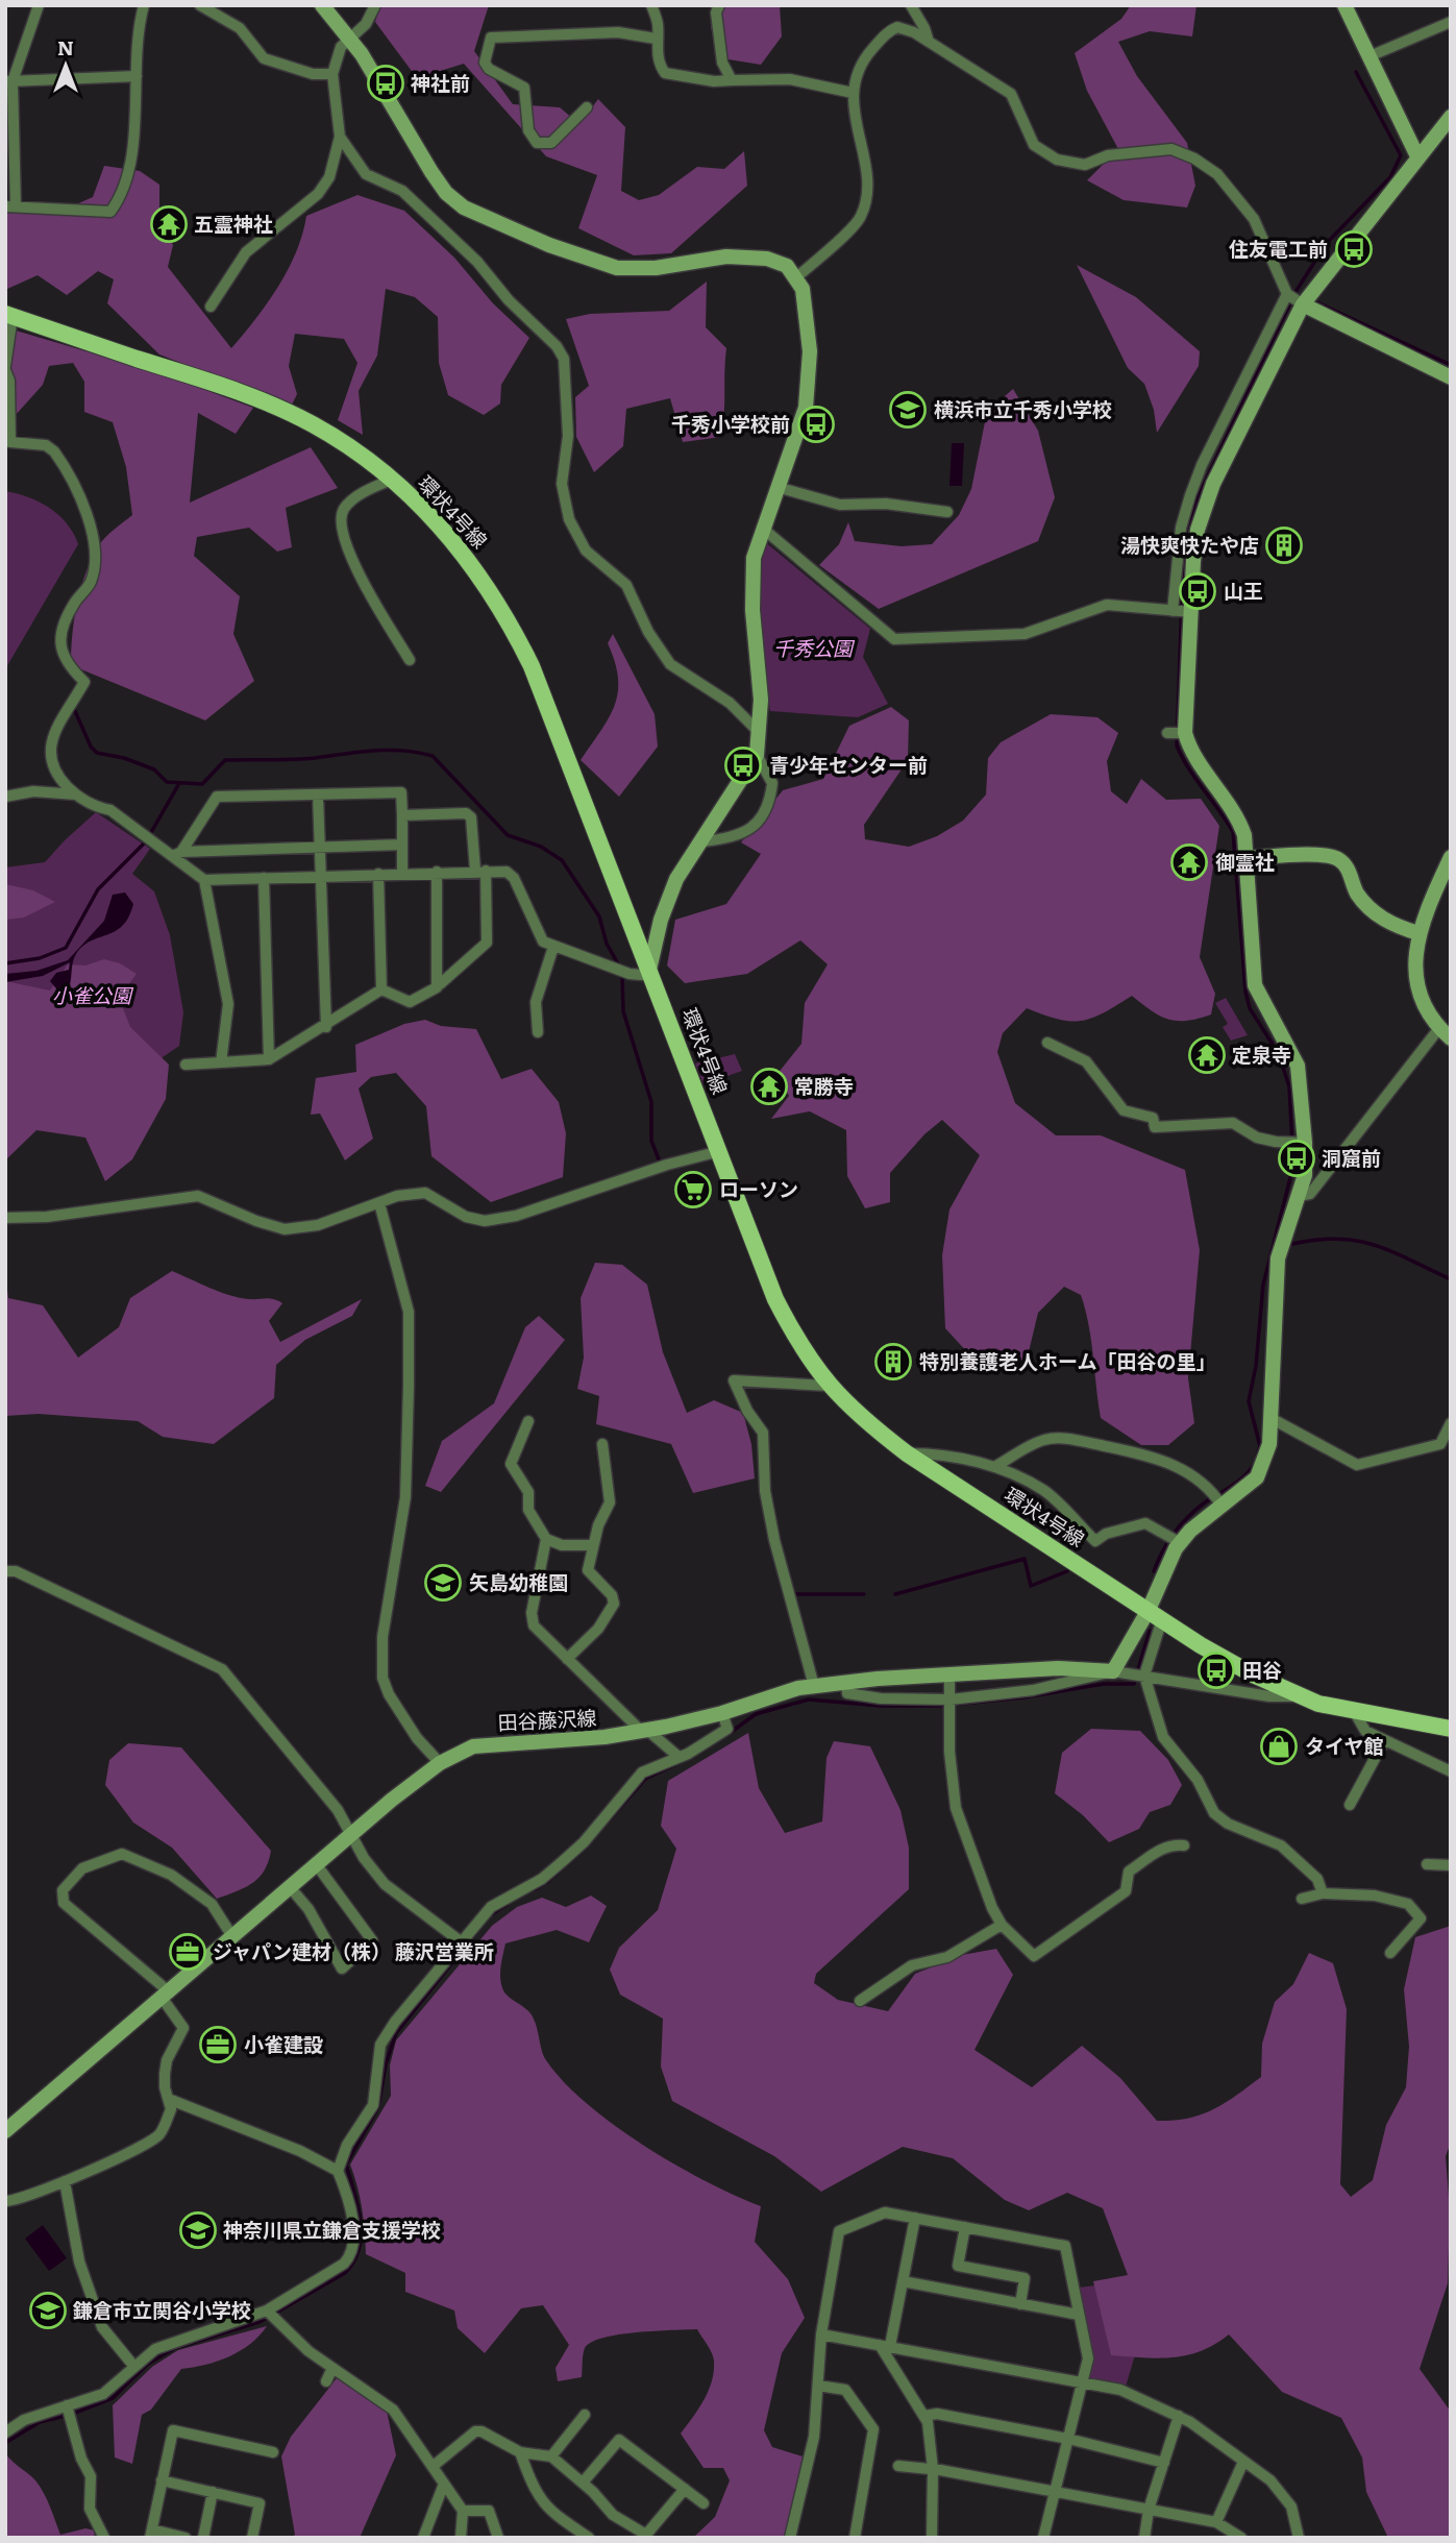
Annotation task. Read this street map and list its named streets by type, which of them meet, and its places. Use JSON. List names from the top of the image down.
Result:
{
  "streets": {
    "main road": ["環状4号線"],
    "street": ["田谷藤沢線"]
  },
  "parks": ["千秀公園", "小雀公園"],
  "places": {
    "bus stop": [
      "神社前",
      "住友電工前",
      "千秀小学校前",
      "山王",
      "青少年センター前",
      "洞窟前",
      "田谷"
    ],
    "temple": [
      "五霊神社",
      "御霊社",
      "定泉寺",
      "常勝寺"
    ],
    "school or university": [
      "横浜市立千秀小学校",
      "矢島幼稚園",
      "神奈川県立鎌倉支援学校",
      "鎌倉市立関谷小学校"
    ],
    "building": ["湯快爽快たや店", "特別養護老人ホーム「田谷の里」"],
    "supermarket": ["ローソン"],
    "shop": ["タイヤ館"],
    "office": ["ジャパン建材（株） 藤沢営業所", "小雀建設"]
  },
  "north": "top"
}
